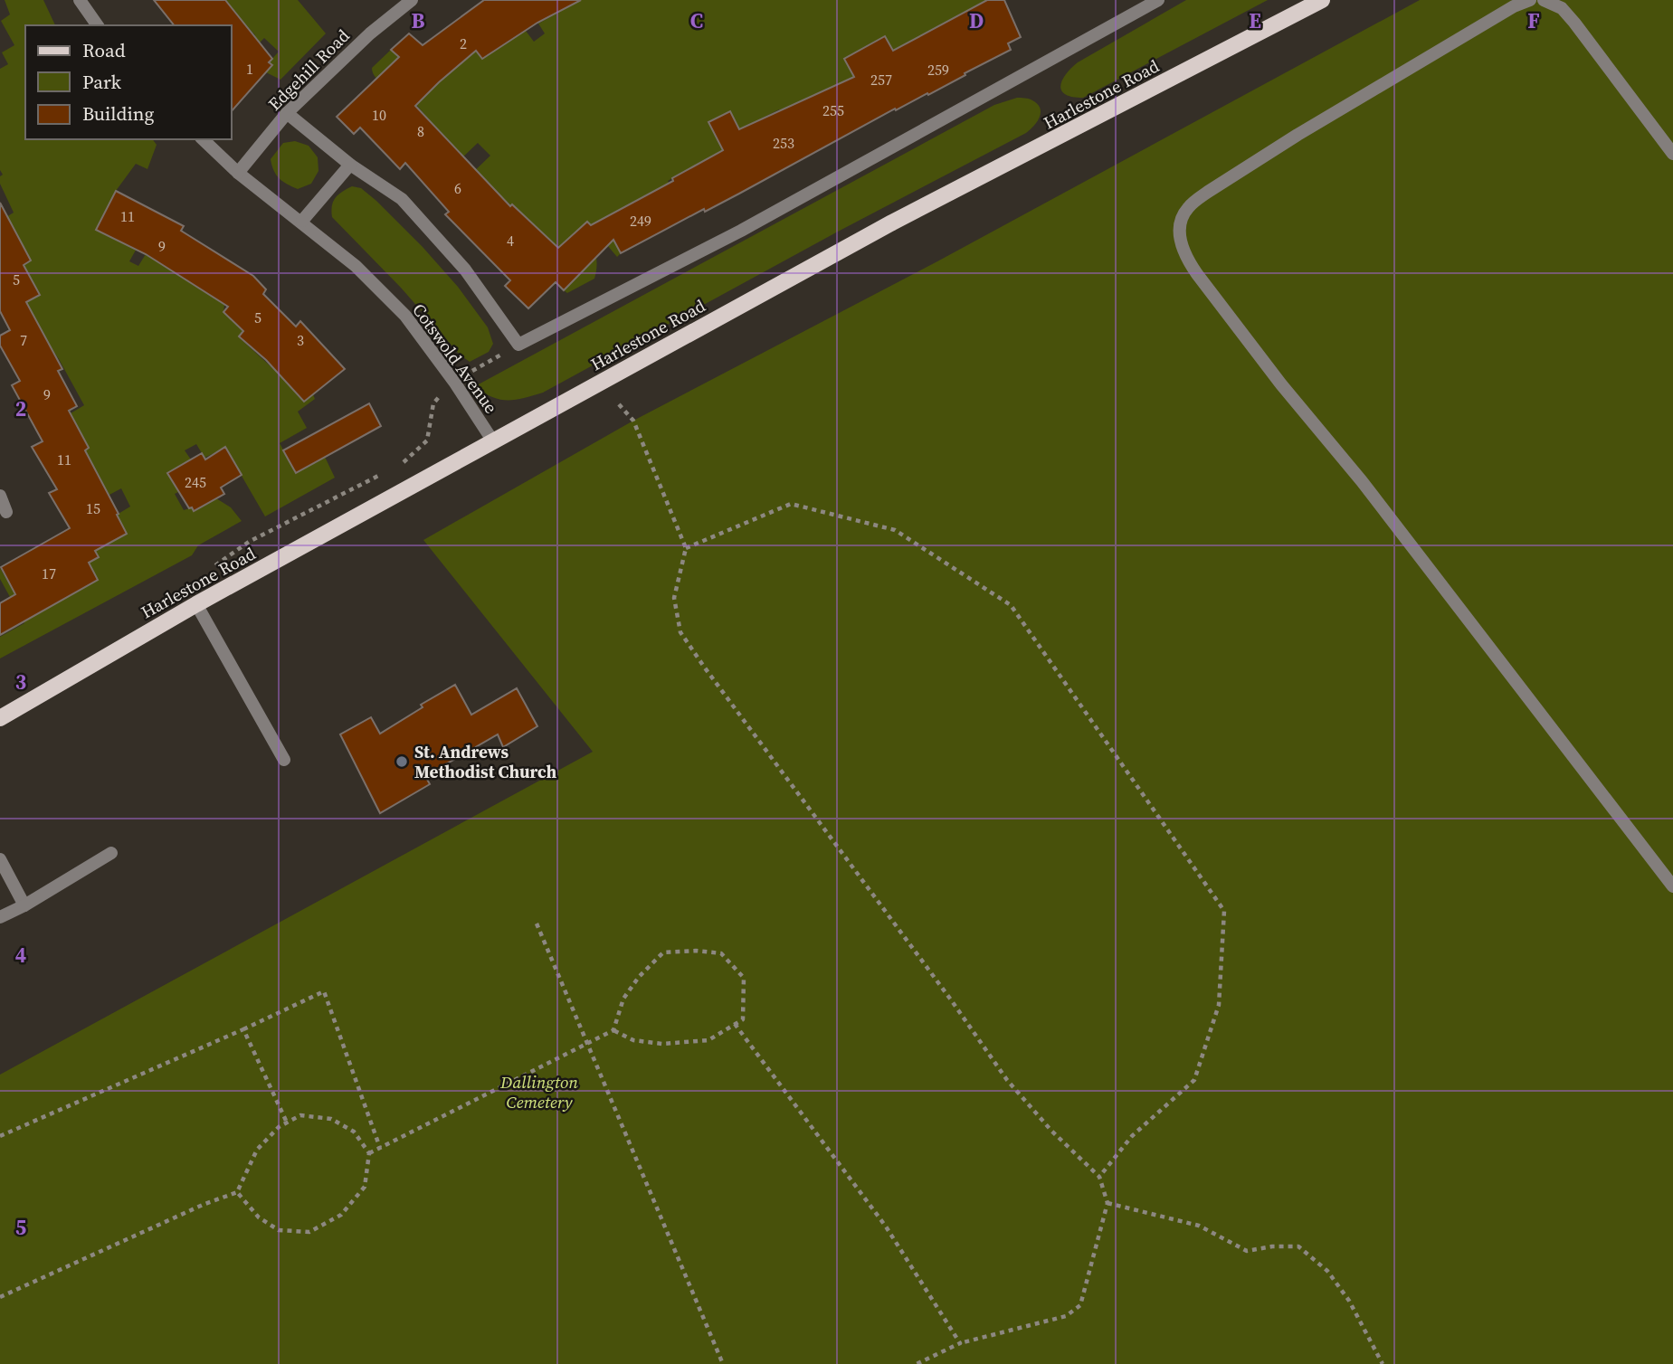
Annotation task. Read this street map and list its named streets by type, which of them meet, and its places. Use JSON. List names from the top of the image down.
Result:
{
  "streets": {
    "main road": ["Harlestone Road"],
    "street": ["Edgehill Road", "Cotswold Avenue"]
  },
  "crossings": [
    ["Edgehill Road", "Cotswold Avenue"],
    ["Harlestone Road", "Cotswold Avenue"]
  ],
  "parks": ["Dallington Cemetery"],
  "places": ["St. Andrews Methodist Church"],
  "house_numbers": [
    "2",
    "1",
    "259",
    "257",
    "255",
    "10",
    "8",
    "253",
    "6",
    "11",
    "249",
    "4",
    "9",
    "5",
    "5",
    "7",
    "3",
    "9",
    "11",
    "245",
    "15",
    "17"
  ],
  "legend": ["Road", "Park", "Building"],
  "grid": {
    "columns": [
      "B",
      "C",
      "D",
      "E",
      "F"
    ],
    "rows": [
      "2",
      "3",
      "4",
      "5"
    ]
  }
}
